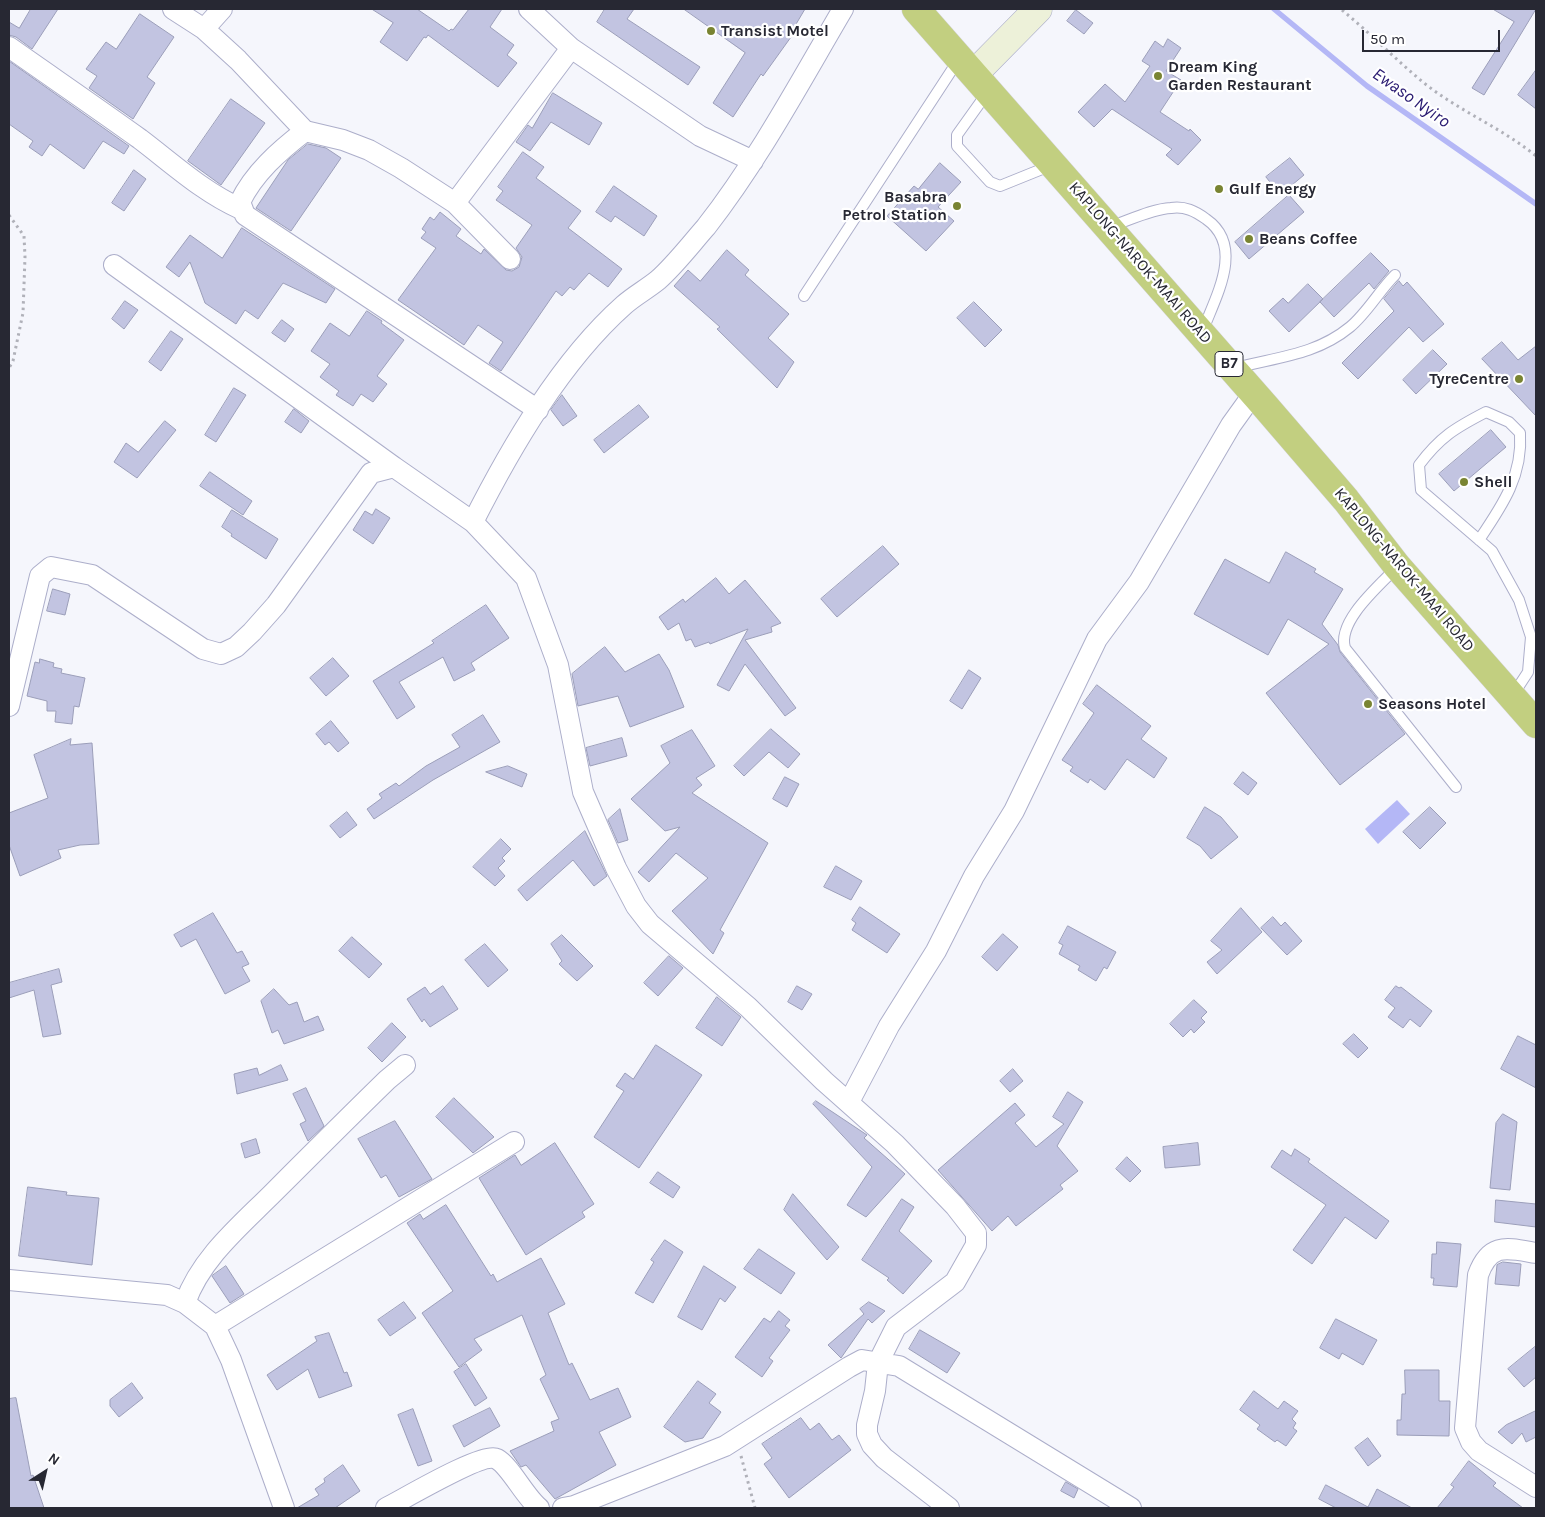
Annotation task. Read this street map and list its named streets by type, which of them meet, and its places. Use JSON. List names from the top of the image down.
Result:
{
  "streets": {
    "highway": ["KAPLONG-NAROK-MAAI ROAD", "B7"]
  },
  "water": ["Ewaso Nyiro"],
  "places": [
    "Transist Motel",
    "Dream King Garden Restaurant",
    "Gulf Energy",
    "Basabra Petrol Station",
    "Beans Coffee",
    "TyreCentre",
    "Shell",
    "Seasons Hotel"
  ],
  "scale_bar": "50 m",
  "north": "top right"
}
